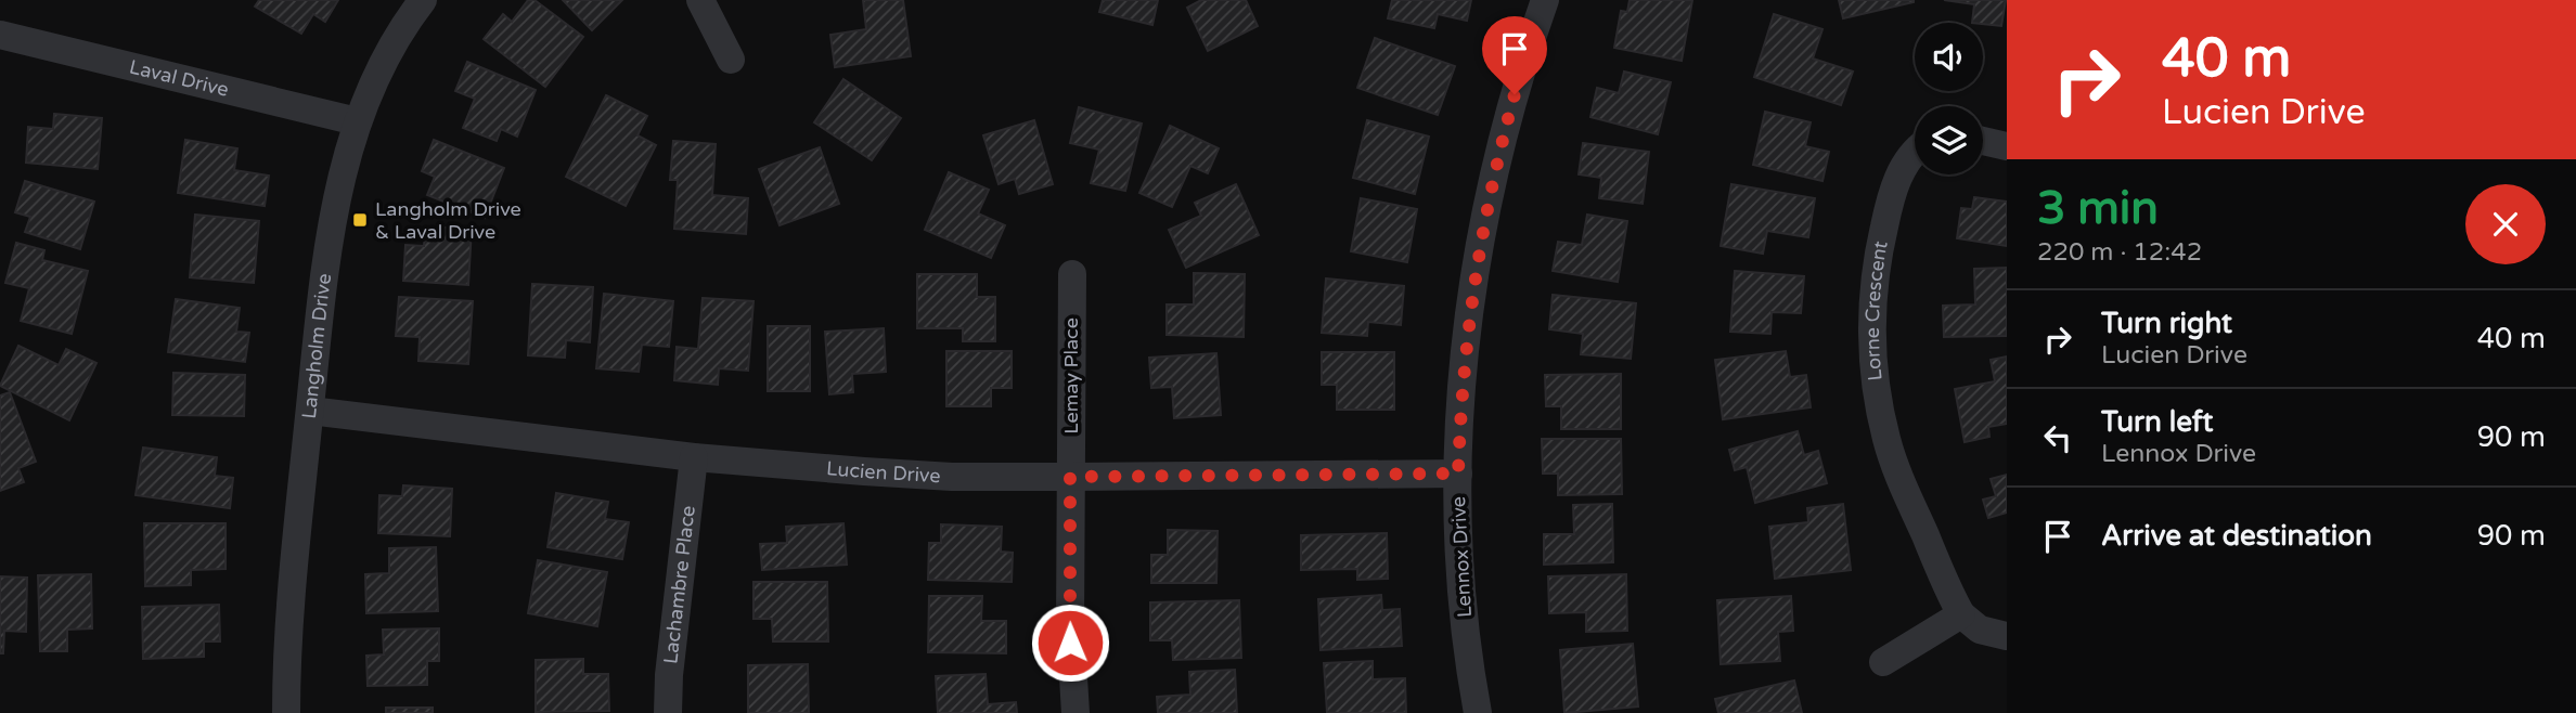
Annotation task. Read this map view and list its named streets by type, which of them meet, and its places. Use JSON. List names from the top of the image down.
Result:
{
  "streets": {
    "street": [
      "Laval Drive",
      "Lorne Crescent",
      "Langholm Drive",
      "Lemay Place",
      "Lucien Drive",
      "Lennox Drive",
      "Lachambre Place"
    ]
  },
  "crossings": [
    ["Laval Drive", "Langholm Drive"],
    ["Langholm Drive", "Lucien Drive"],
    ["Lemay Place", "Lucien Drive"],
    ["Lucien Drive", "Lennox Drive"],
    ["Lucien Drive", "Lachambre Place"]
  ],
  "places": {
    "transit": ["Langholm Drive & Laval Drive"]
  },
  "page": {
    "turn": ["40 m", "Lucien Drive"],
    "heading": ["3 min", "220 m · 12:42"],
    "list": [
      {
        "name": "Turn right",
        "note": "Lucien Drive",
        "value": "40 m"
      },
      {
        "name": "Turn left",
        "note": "Lennox Drive",
        "value": "90 m"
      },
      {
        "name": "Arrive at destination",
        "value": "90 m"
      }
    ]
  }
}
